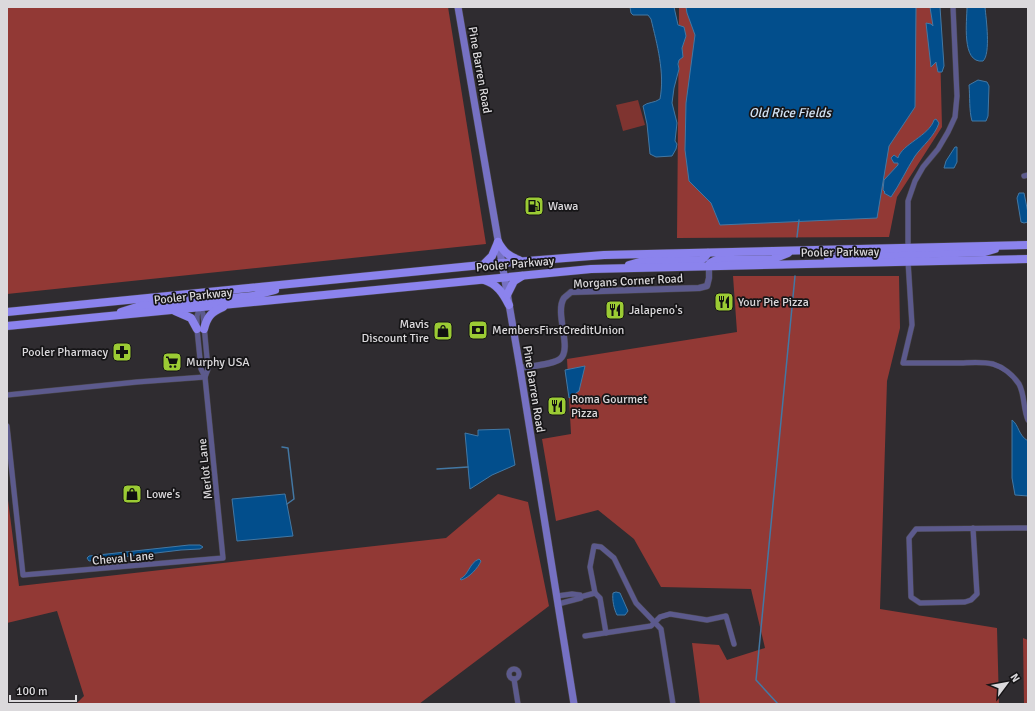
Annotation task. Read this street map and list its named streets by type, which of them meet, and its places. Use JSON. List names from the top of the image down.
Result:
{
  "streets": {
    "main road": ["Pine Barren Road", "Pooler Parkway"],
    "street": ["Morgans Corner Road", "Merlot Lane", "Cheval Lane"]
  },
  "crossings": [
    ["Pine Barren Road", "Pooler Parkway"],
    ["Pine Barren Road", "Morgans Corner Road"],
    ["Pooler Parkway", "Morgans Corner Road"],
    ["Pooler Parkway", "Merlot Lane"],
    ["Merlot Lane", "Cheval Lane"]
  ],
  "water": ["Old Rice Fields"],
  "places": {
    "fuel station": ["Wawa"],
    "restaurant": ["Your Pie Pizza", "Jalapeno's", "Roma Gourmet Pizza"],
    "bank": ["MembersFirstCreditUnion"],
    "shop": ["Mavis Discount Tire", "Lowe's"],
    "pharmacy": ["Pooler Pharmacy"],
    "supermarket": ["Murphy USA"]
  },
  "scale_bar": "100 m",
  "north": "top right"
}
